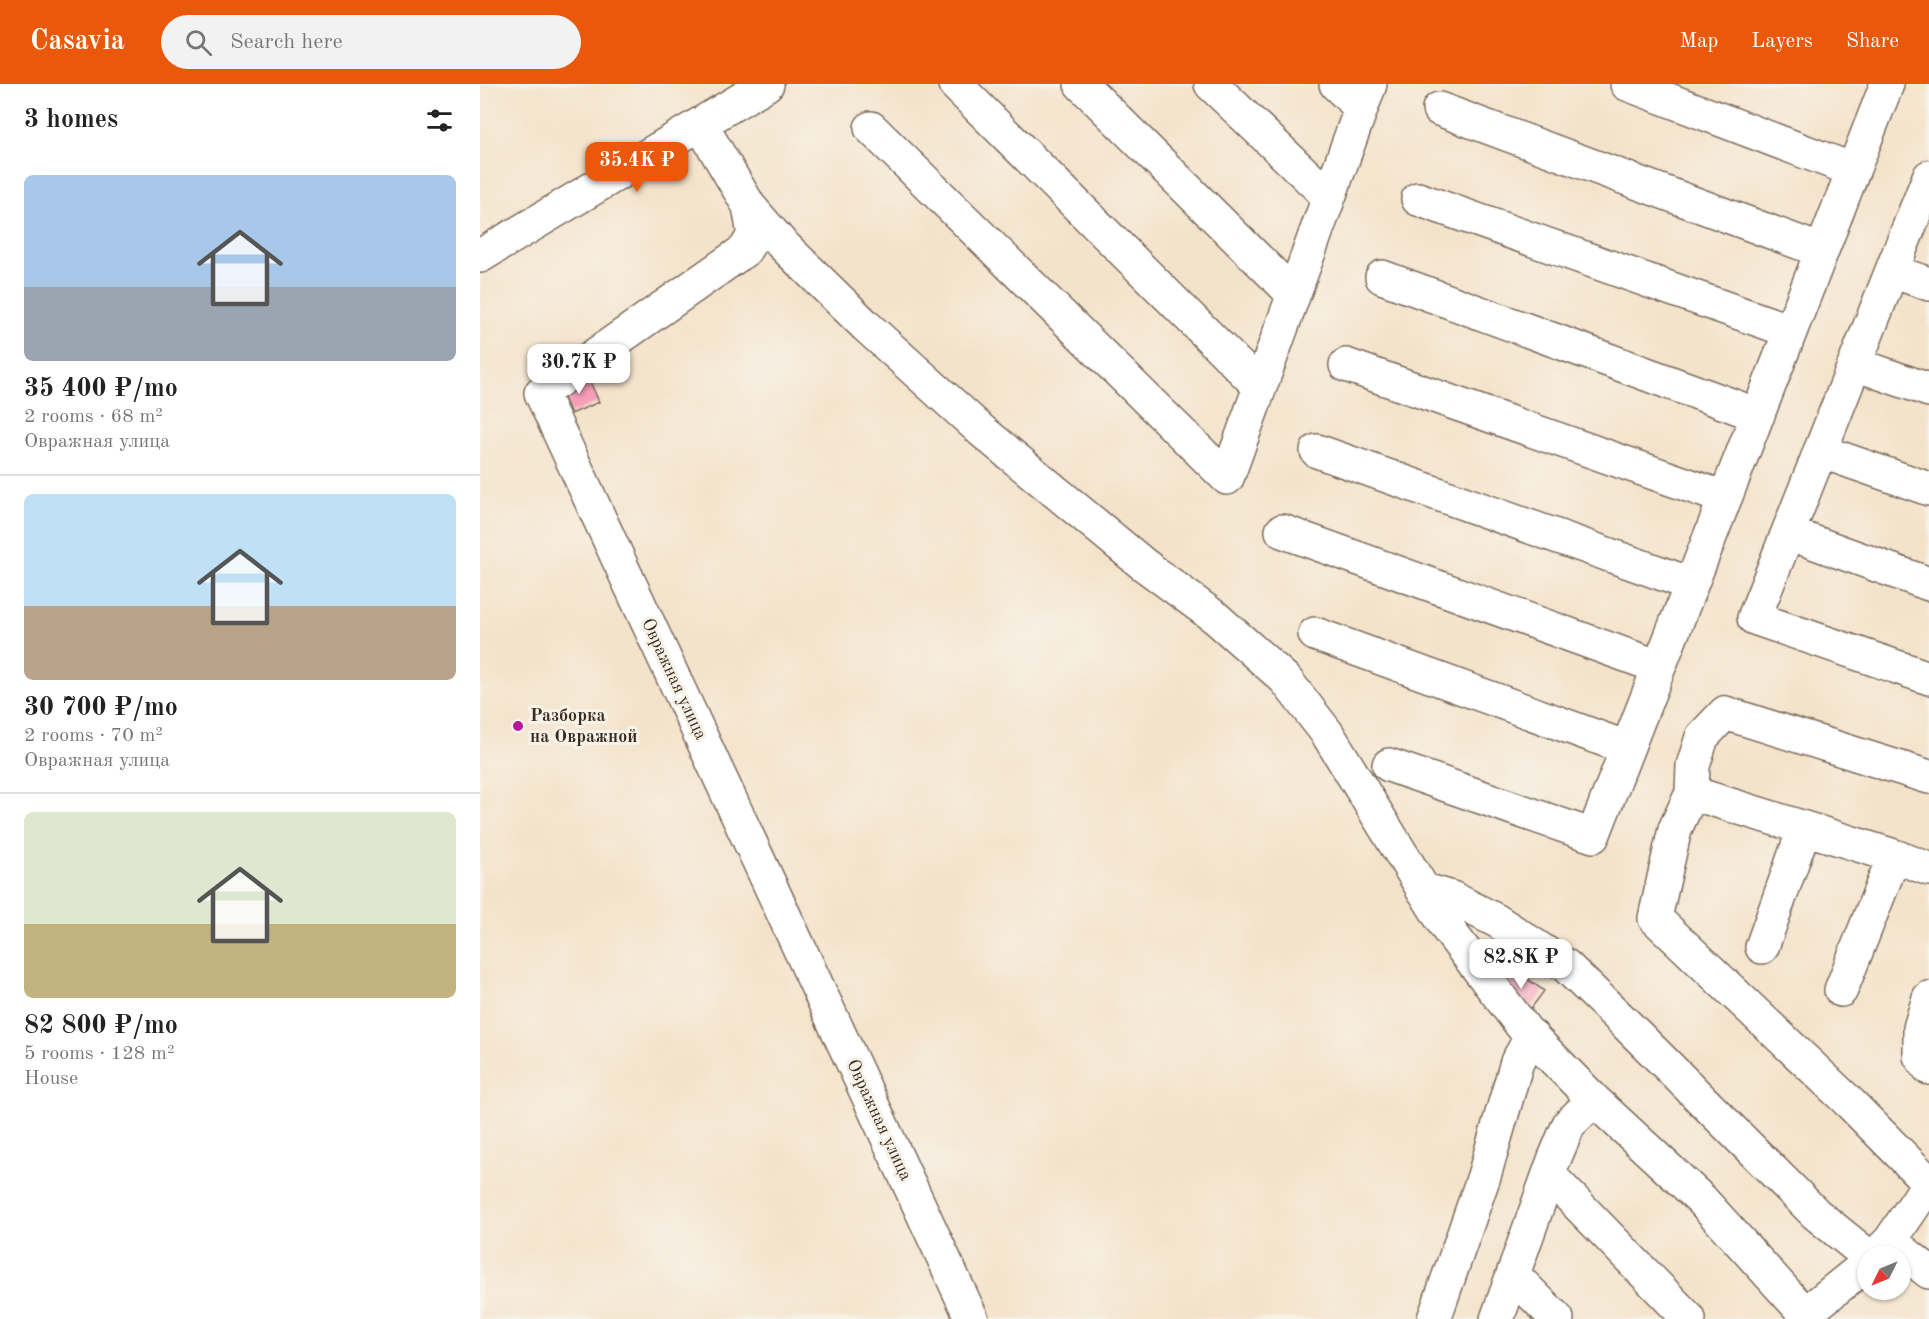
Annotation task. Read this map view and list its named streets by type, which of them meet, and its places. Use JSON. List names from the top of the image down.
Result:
{
  "streets": {
    "street": ["Овражная улица"]
  },
  "places": ["Разборка на Овражной"],
  "north": "bottom left",
  "page": {
    "header": "Casavia",
    "search": "Search here",
    "nav": ["Map", "Layers", "Share"],
    "heading": "3 homes",
    "price": ["35.4K ₽", "30.7K ₽", "82.8K ₽"],
    "list": [
      {
        "name": "35 400 ₽/mo",
        "note": "2 rooms · 68 m² · Овражная улица"
      },
      {
        "name": "30 700 ₽/mo",
        "note": "2 rooms · 70 m² · Овражная улица"
      },
      {
        "name": "82 800 ₽/mo",
        "note": "5 rooms · 128 m² · House"
      }
    ]
  }
}
